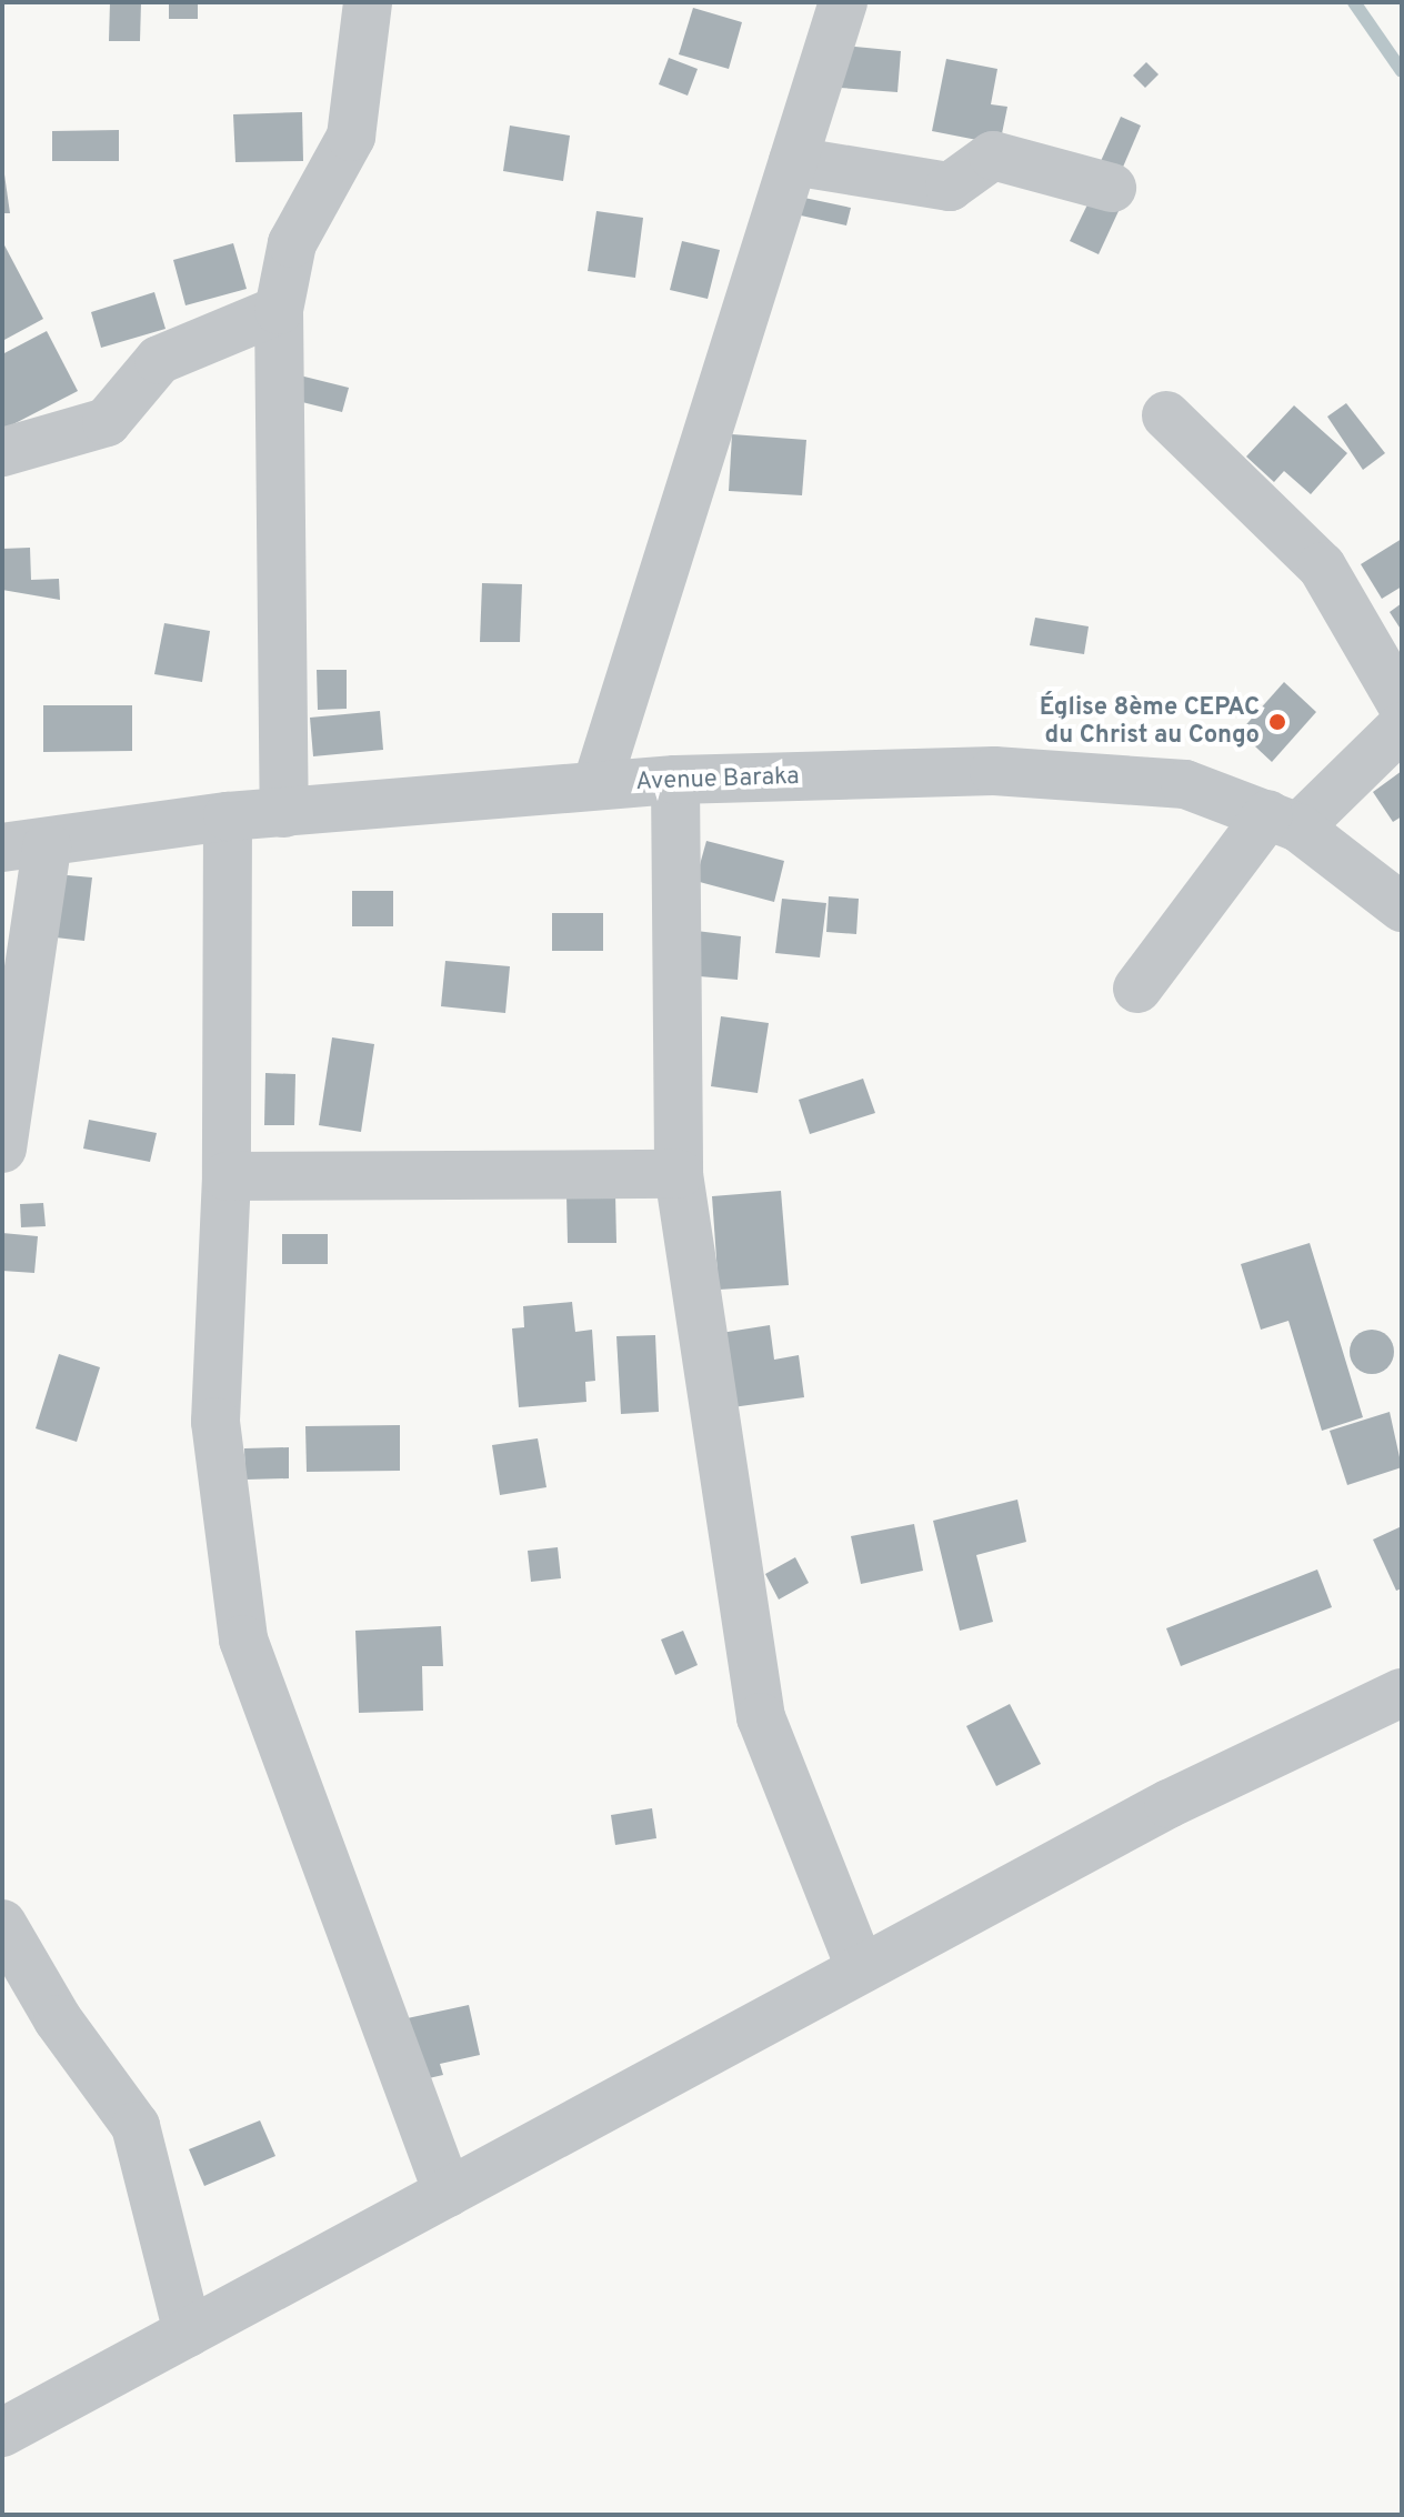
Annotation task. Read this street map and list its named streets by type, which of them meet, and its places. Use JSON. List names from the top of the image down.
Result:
{
  "streets": {
    "street": ["Avenue Baraka"]
  },
  "places": ["Église 8ème CEPAC du Christ au Congo"]
}
